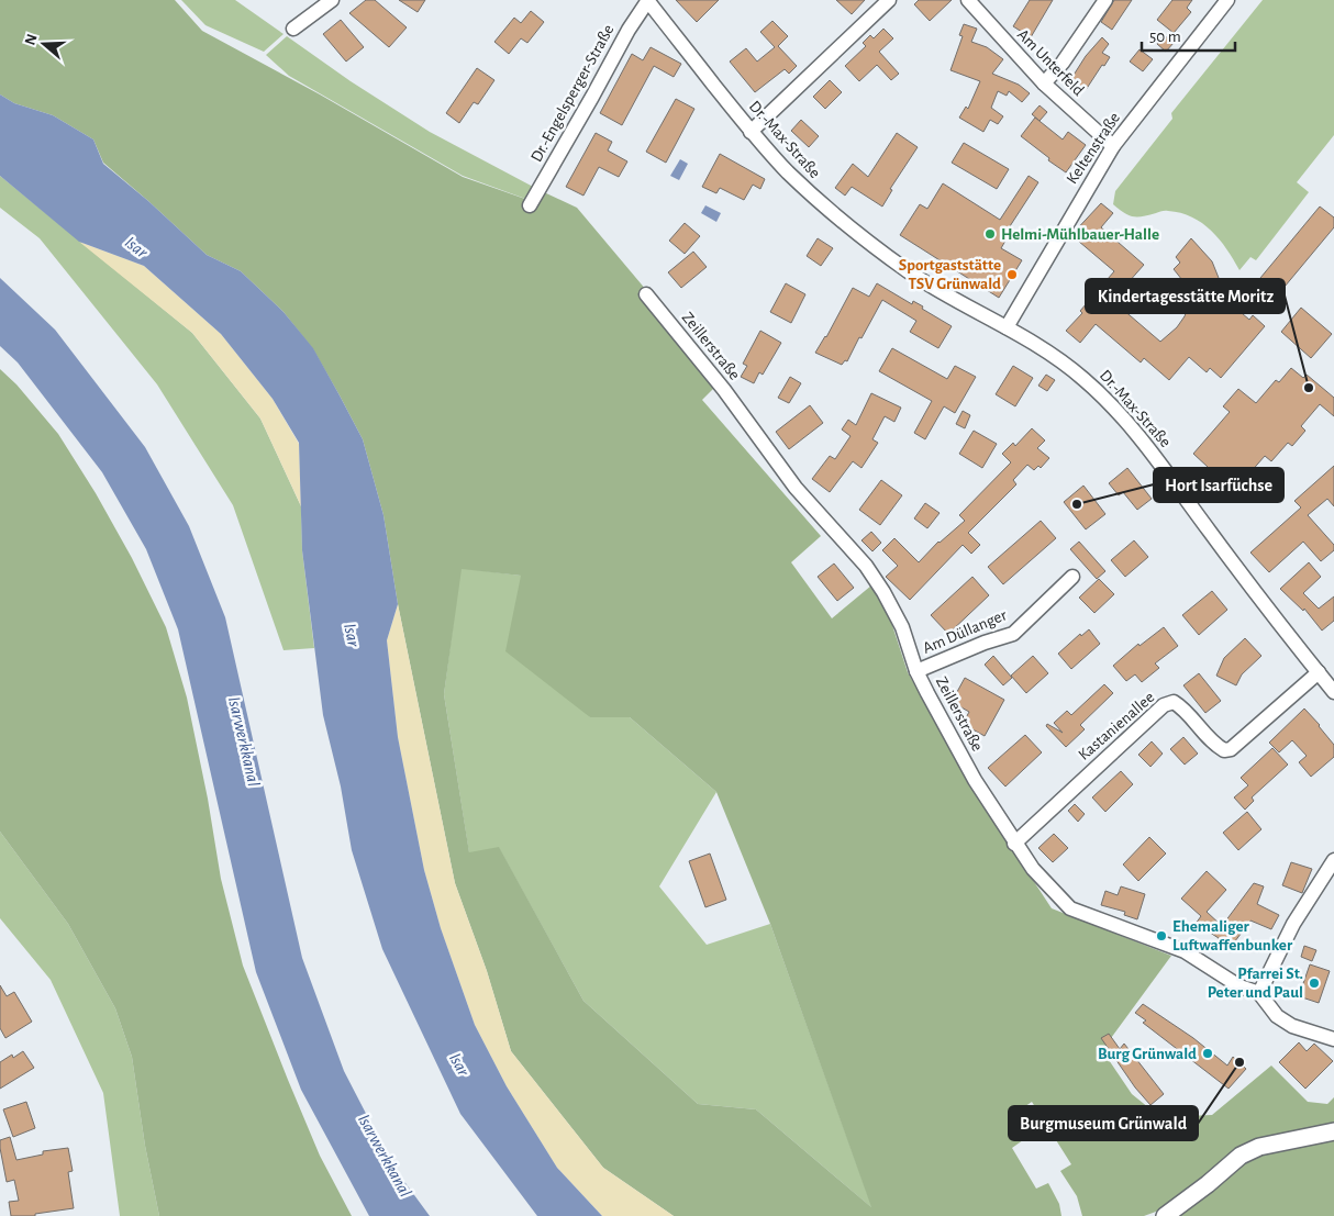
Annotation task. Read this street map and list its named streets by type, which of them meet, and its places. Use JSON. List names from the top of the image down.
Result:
{
  "streets": {
    "street": [
      "Am Unterfeld",
      "Dr.-Engelsperger-Straße",
      "Dr.-Max-Straße",
      "Keltenstraße",
      "Zeillerstraße",
      "Am Düllanger",
      "Kastanienallee"
    ]
  },
  "crossings": [
    ["Am Unterfeld", "Keltenstraße"],
    ["Dr.-Engelsperger-Straße", "Dr.-Max-Straße"],
    ["Dr.-Max-Straße", "Keltenstraße"],
    ["Dr.-Max-Straße", "Kastanienallee"],
    ["Zeillerstraße", "Am Düllanger"],
    ["Zeillerstraße", "Kastanienallee"]
  ],
  "water": ["Isar", "Isarwerkkanal"],
  "places": [
    "Helmi-Mühlbauer-Halle",
    "Sportgaststätte TSV Grünwald",
    "Kindertagesstätte Moritz",
    "Hort Isarfüchse",
    "Ehemaliger Luftwaffenbunker",
    "Pfarrei St. Peter und Paul",
    "Burg Grünwald",
    "Burgmuseum Grünwald"
  ],
  "scale_bar": "50 m",
  "north": "left"
}
